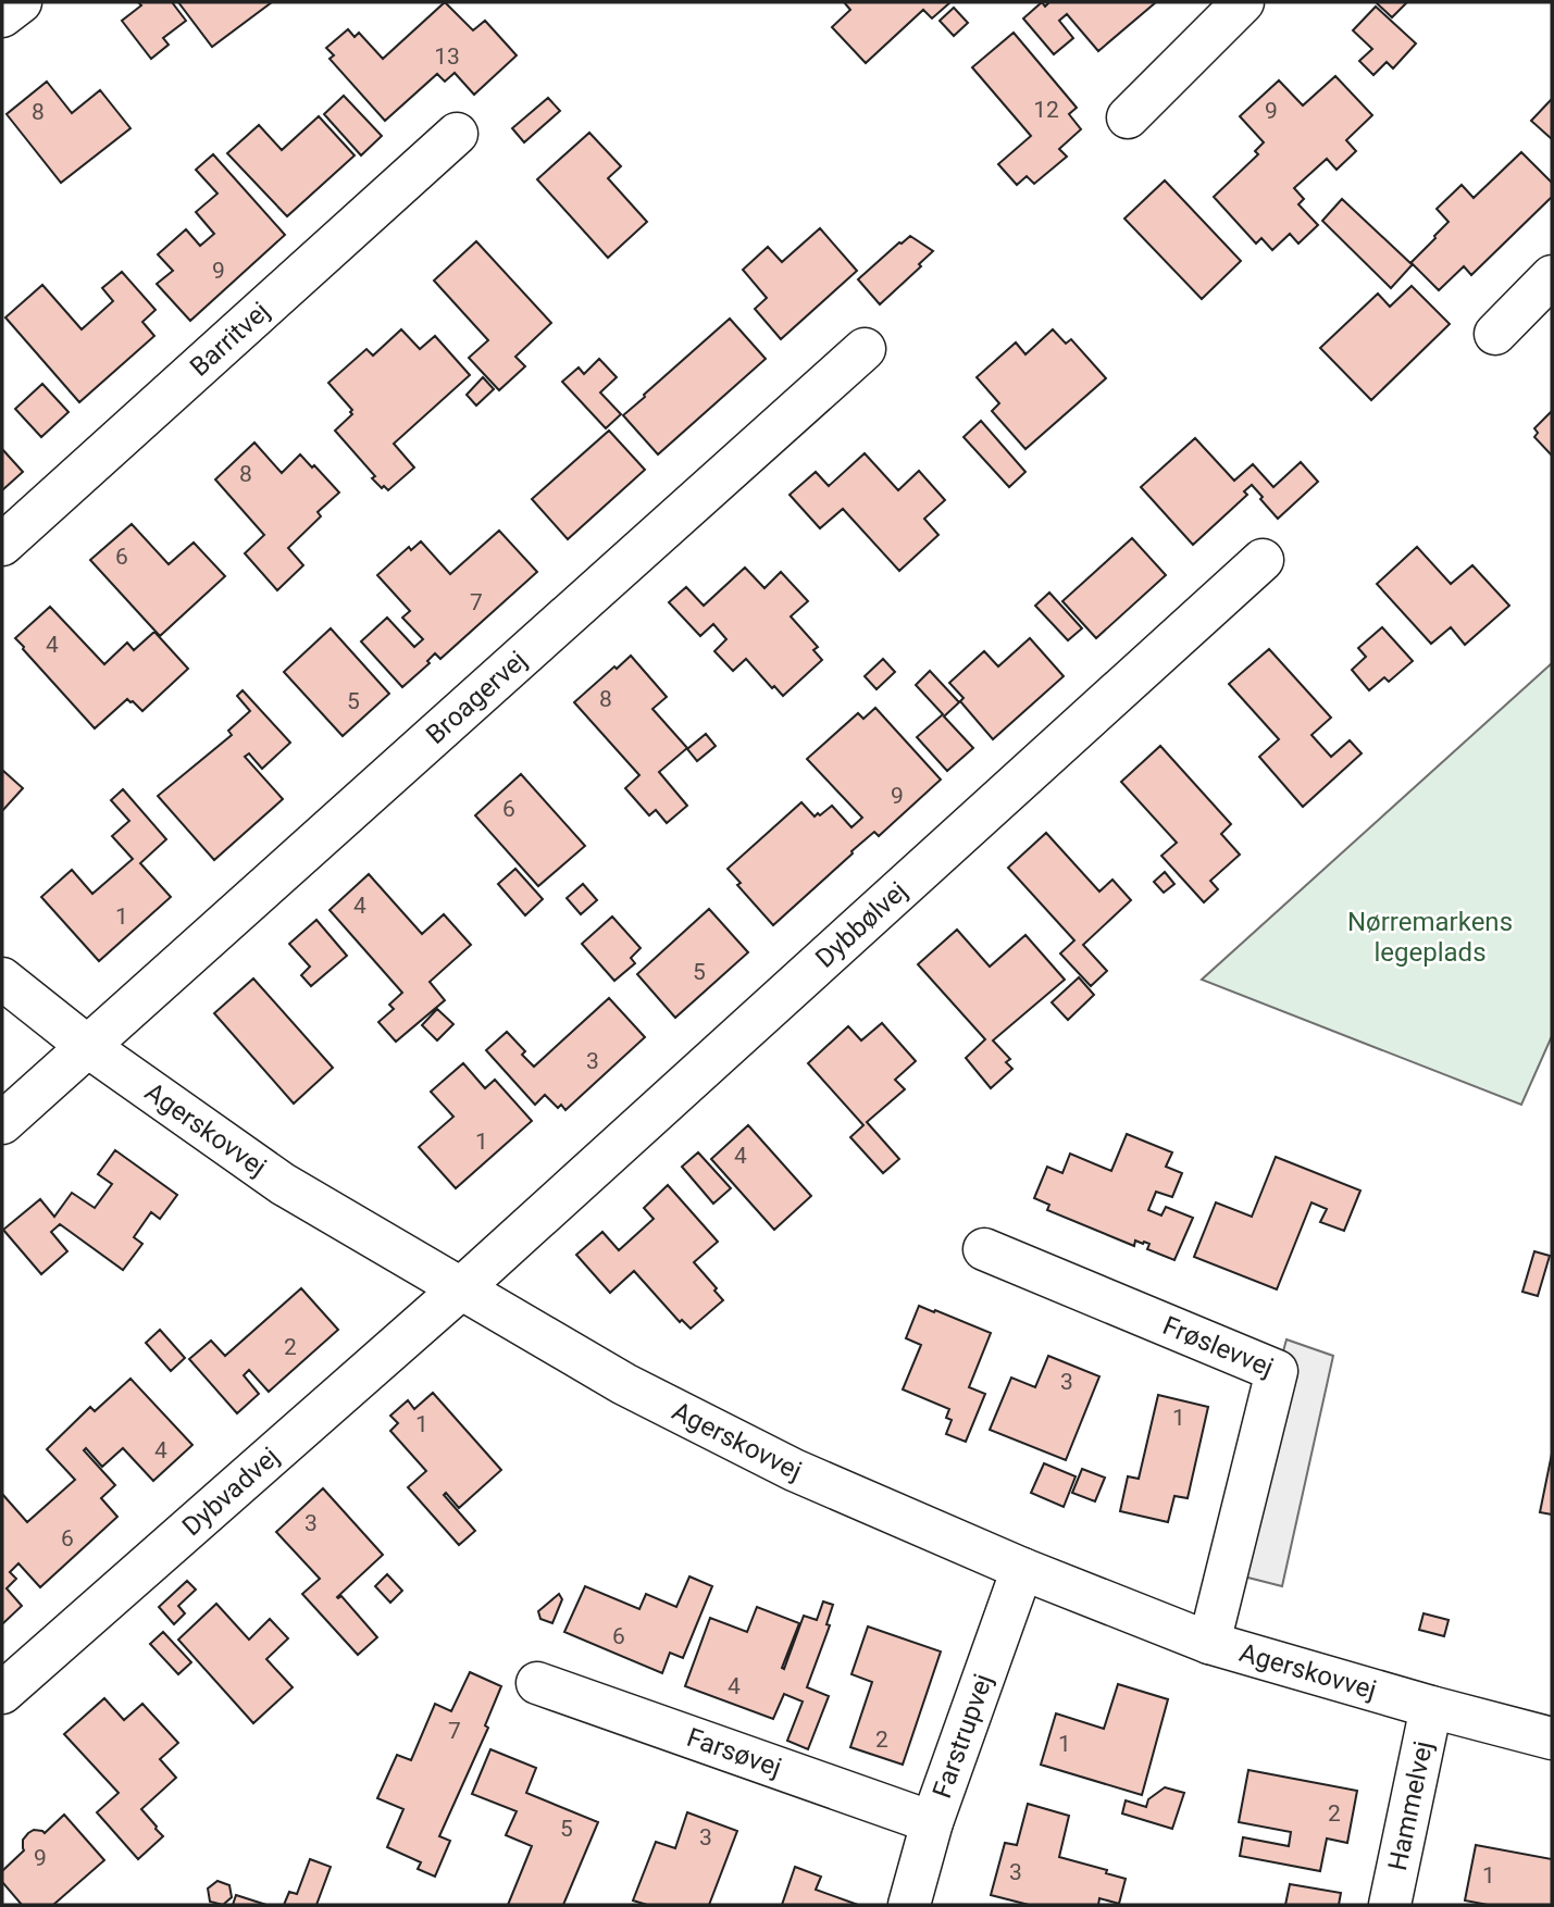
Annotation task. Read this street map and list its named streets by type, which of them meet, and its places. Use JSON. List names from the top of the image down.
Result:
{
  "streets": {
    "street": [
      "Barritvej",
      "Broagervej",
      "Dybbølvej",
      "Agerskovvej",
      "Frøslevvej",
      "Dybvadvej",
      "Farstrupvej",
      "Farsøvej",
      "Hammelvej"
    ]
  },
  "crossings": [
    ["Broagervej", "Agerskovvej"],
    ["Dybbølvej", "Agerskovvej"],
    ["Dybbølvej", "Dybvadvej"],
    ["Agerskovvej", "Frøslevvej"],
    ["Agerskovvej", "Dybvadvej"],
    ["Agerskovvej", "Farstrupvej"],
    ["Agerskovvej", "Hammelvej"],
    ["Farstrupvej", "Farsøvej"]
  ],
  "parks": ["Nørremarkens legeplads"],
  "house_numbers": [
    "13",
    "12",
    "9",
    "8",
    "9",
    "8",
    "6",
    "7",
    "4",
    "8",
    "5",
    "9",
    "6",
    "4",
    "1",
    "5",
    "3",
    "1",
    "4",
    "2",
    "3",
    "1",
    "1",
    "4",
    "3",
    "6",
    "6",
    "4",
    "7",
    "2",
    "1",
    "2",
    "5",
    "3",
    "9",
    "3",
    "1"
  ]
}
